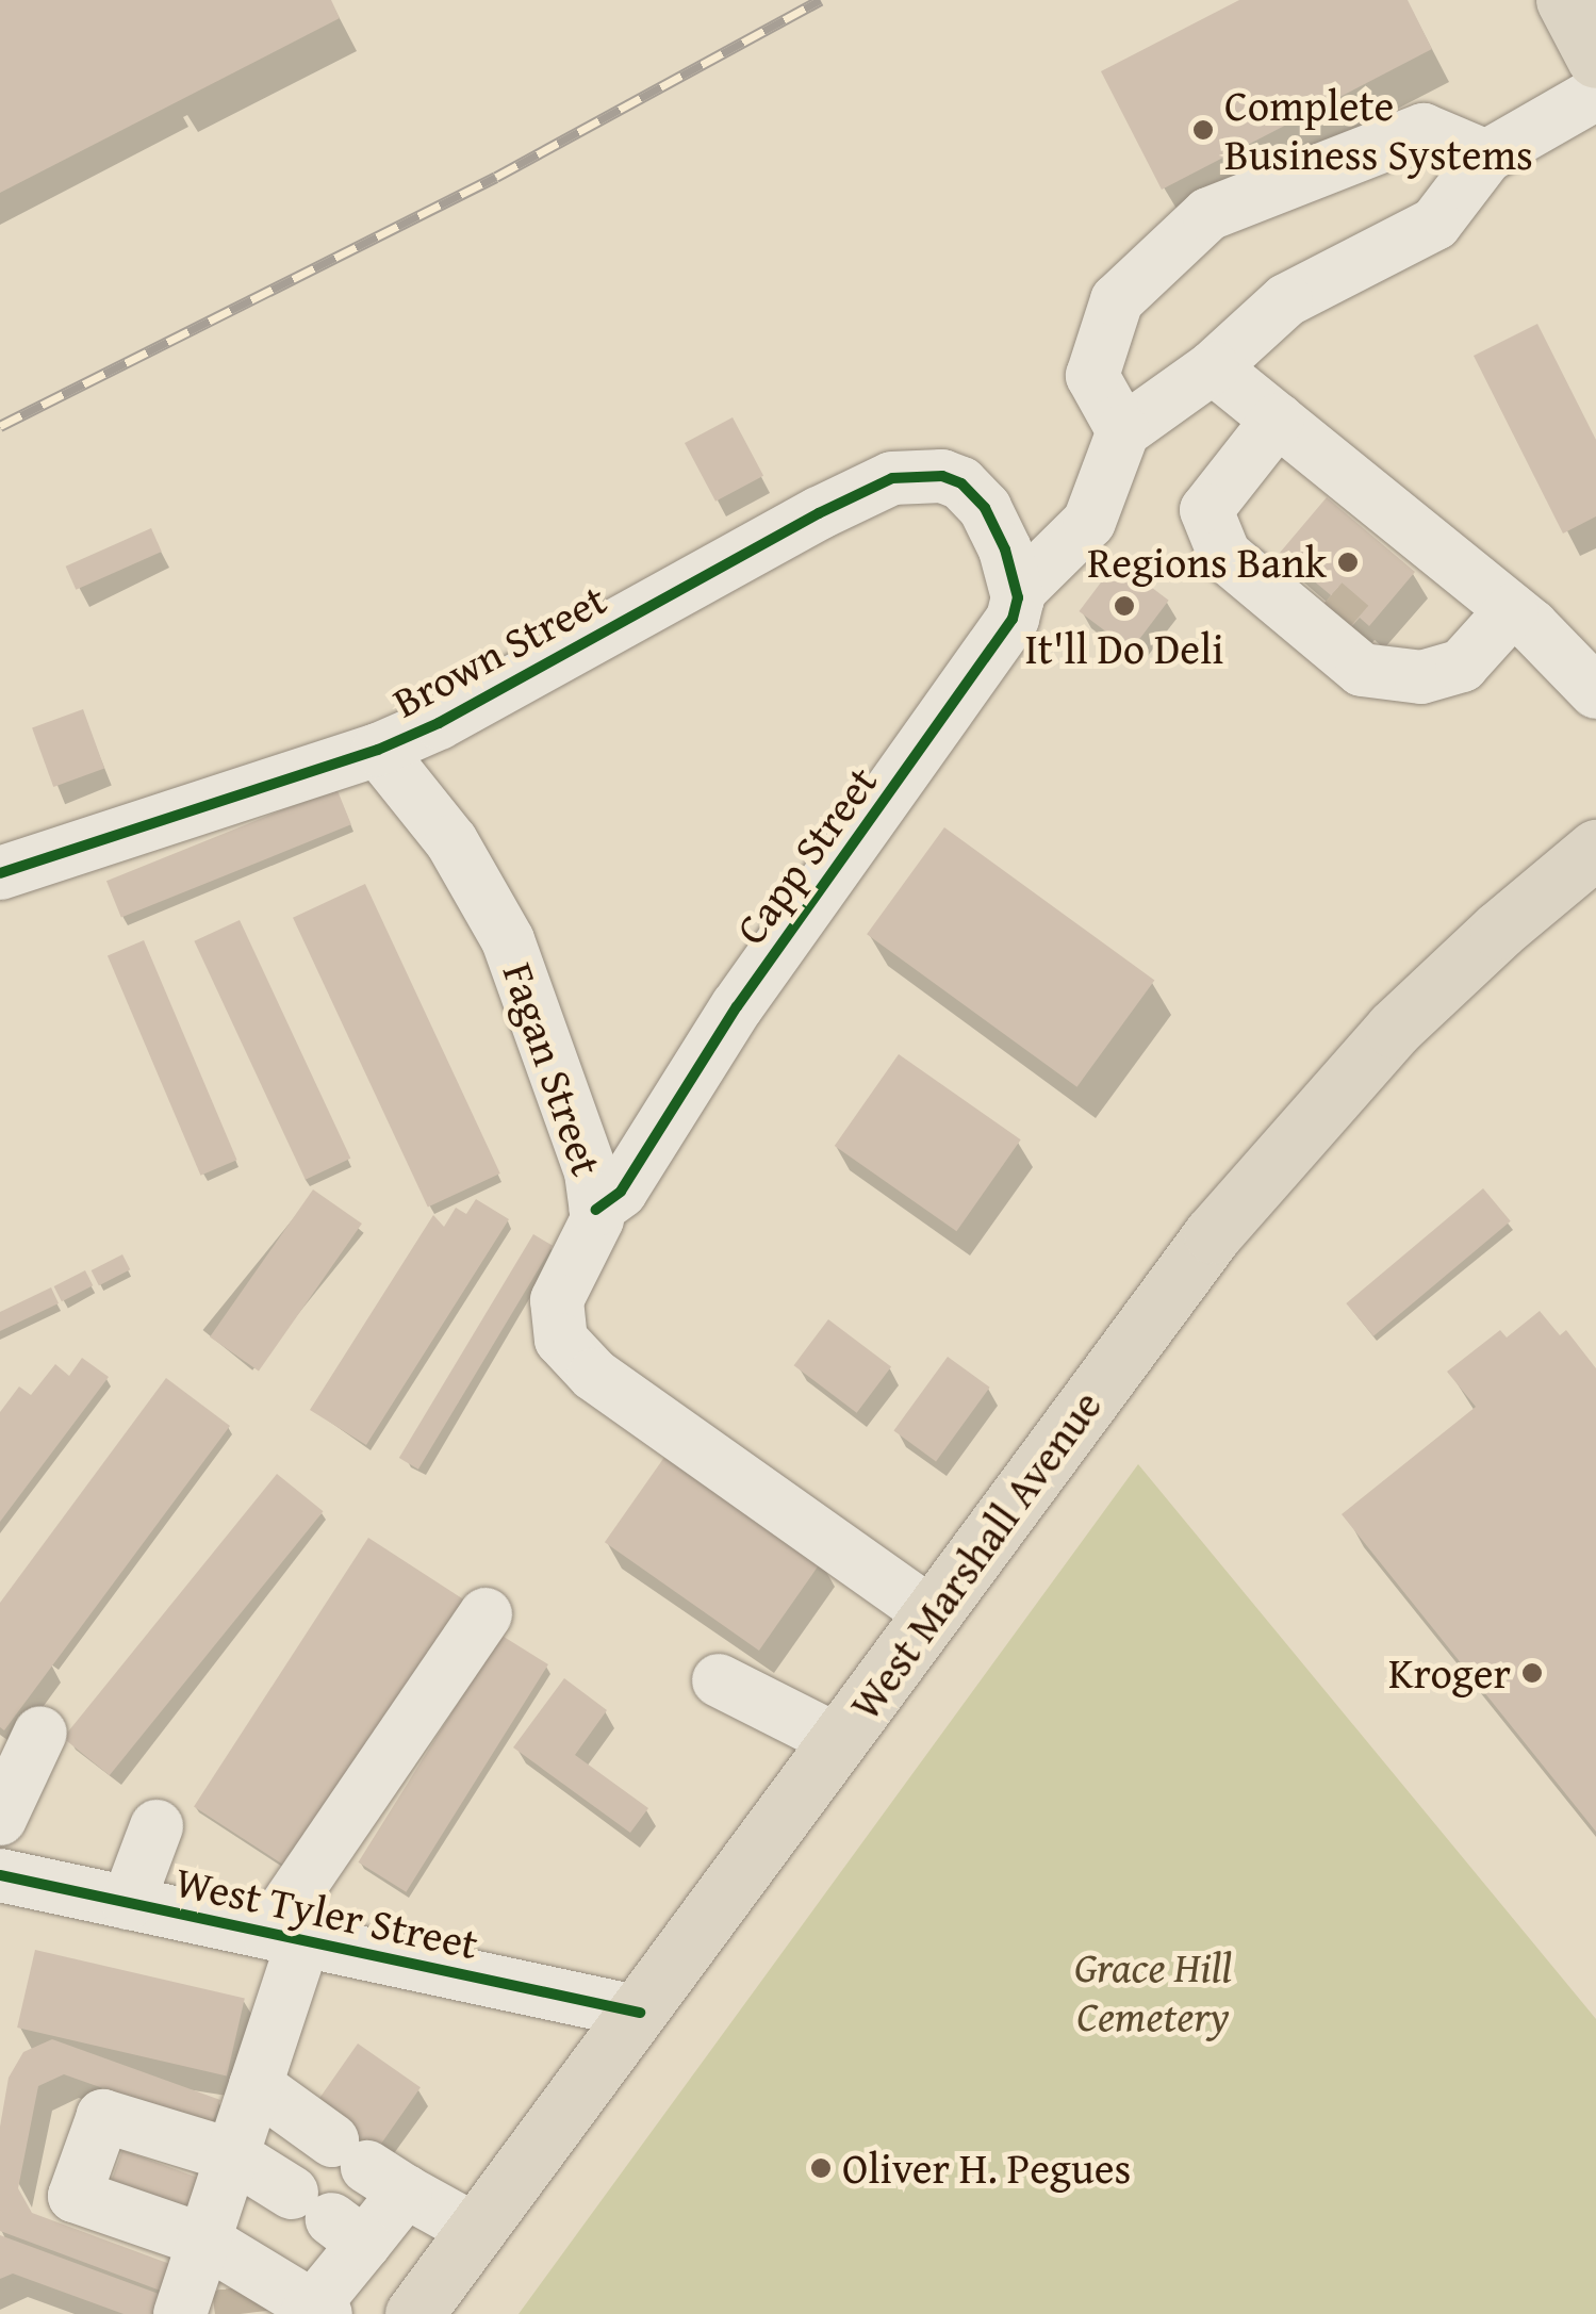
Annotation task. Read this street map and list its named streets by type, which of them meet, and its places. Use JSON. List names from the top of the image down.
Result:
{
  "streets": {
    "main road": ["West Marshall Avenue"],
    "street": [
      "Brown Street",
      "Capp Street",
      "Fagan Street",
      "West Tyler Street"
    ]
  },
  "crossings": [
    ["Brown Street", "Capp Street"],
    ["Brown Street", "Fagan Street"],
    ["Capp Street", "Fagan Street"],
    ["Fagan Street", "West Marshall Avenue"],
    ["West Marshall Avenue", "West Tyler Street"]
  ],
  "parks": ["Grace Hill Cemetery"],
  "places": [
    "Complete Business Systems",
    "Regions Bank",
    "It'll Do Deli",
    "Kroger",
    "Oliver H. Pegues"
  ]
}
